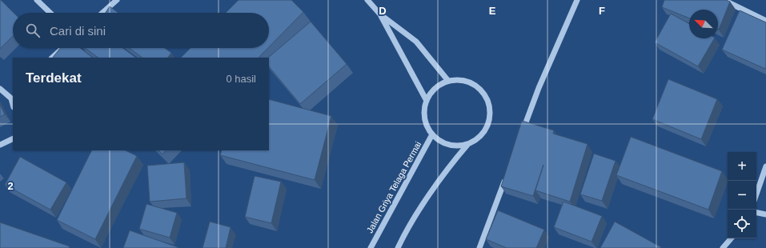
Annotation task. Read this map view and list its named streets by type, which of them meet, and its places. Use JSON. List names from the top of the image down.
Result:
{
  "streets": {
    "street": ["Jalan Griya Telaga Permai"]
  },
  "north": "top left",
  "page": {
    "search": "Cari di sini",
    "heading": ["Terdekat", "0 hasil"],
    "map_buttons": ["+", "−"]
  },
  "grid": {
    "columns": ["D", "E", "F"],
    "rows": ["2"]
  }
}
